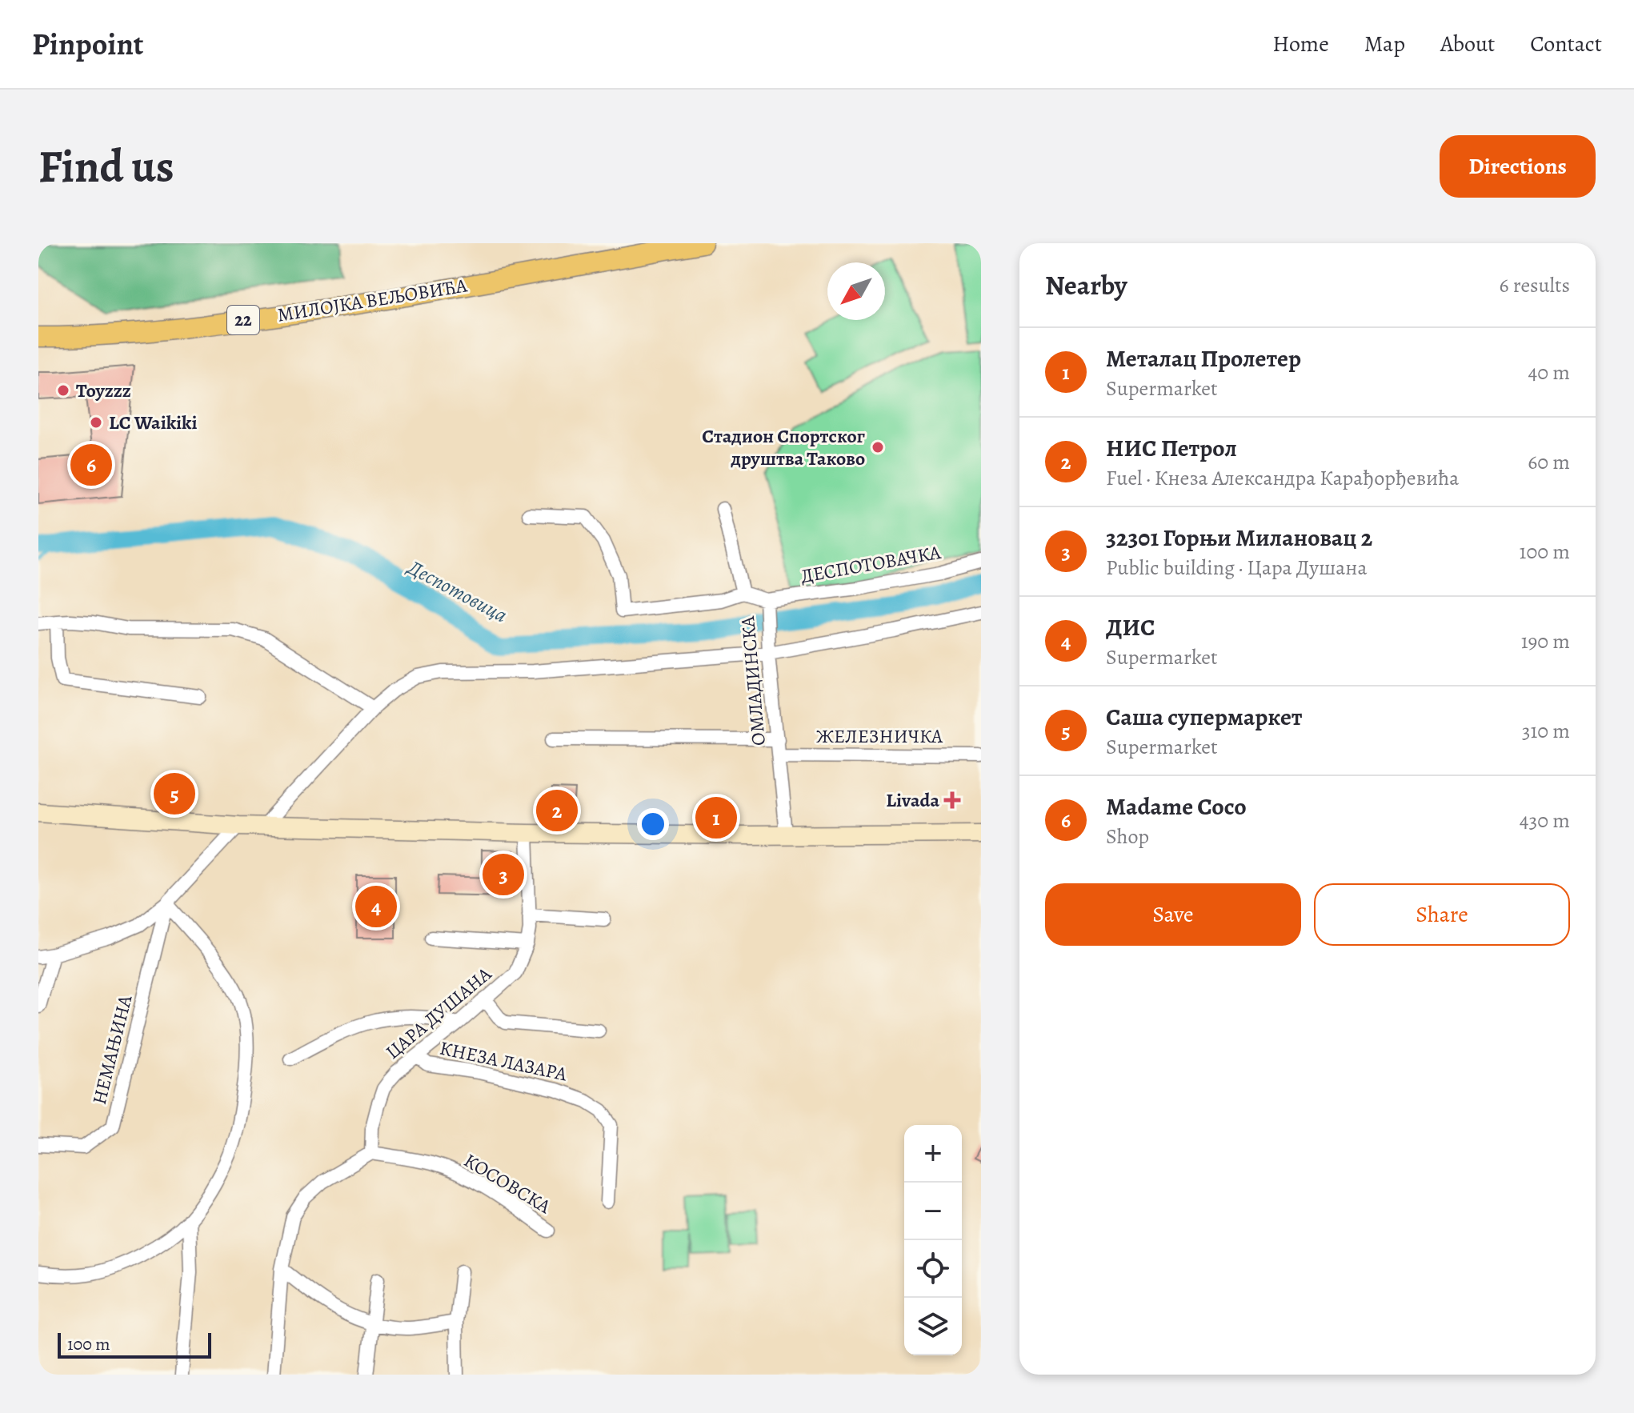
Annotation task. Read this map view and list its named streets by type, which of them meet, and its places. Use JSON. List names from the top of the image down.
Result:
{
  "streets": {
    "main road": ["МИЛОЈКА ВЕЉОВИЋА", "22"],
    "street": [
      "ДЕСПОТОВАЧКА",
      "ОМЛАДИНСКА",
      "ЖЕЛЕЗНИЧКА",
      "ЦАРА ДУШАНА",
      "НЕМАЊИНА",
      "КНЕЗА ЛАЗАРА",
      "КОСОВСКА"
    ]
  },
  "crossings": [
    ["ДЕСПОТОВАЧКА", "ОМЛАДИНСКА"],
    ["ОМЛАДИНСКА", "ЖЕЛЕЗНИЧКА"],
    ["ЦАРА ДУШАНА", "КНЕЗА ЛАЗАРА"],
    ["ЦАРА ДУШАНА", "КОСОВСКА"]
  ],
  "water": ["Деспотовица"],
  "places": {
    "other": ["Toyzzz", "LC Waikiki", "Стадион Спортског друштва Таково"],
    "health": ["Livada"]
  },
  "scale_bar": "100 m",
  "north": "bottom left",
  "page": {
    "header": "Pinpoint",
    "nav": [
      "Home",
      "Map",
      "About",
      "Contact"
    ],
    "buttons": [
      "Directions",
      ["Save", "Share"]
    ],
    "title": "Find us",
    "heading": ["Nearby", "6 results"],
    "list": [
      {
        "mark": "1",
        "name": "Металац Пролетер",
        "note": "Supermarket",
        "value": "40 m"
      },
      {
        "mark": "2",
        "name": "НИС Петрол",
        "note": "Fuel · Кнеза Александра Карађорђевића",
        "value": "60 m"
      },
      {
        "mark": "3",
        "name": "32301 Горњи Милановац 2",
        "note": "Public building · Цара Душана",
        "value": "100 m"
      },
      {
        "mark": "4",
        "name": "ДИС",
        "note": "Supermarket",
        "value": "190 m"
      },
      {
        "mark": "5",
        "name": "Саша супермаркет",
        "note": "Supermarket",
        "value": "310 m"
      },
      {
        "mark": "6",
        "name": "Madame Coco",
        "note": "Shop",
        "value": "430 m"
      }
    ],
    "pins": [
      "6",
      "5",
      "2",
      "1",
      "3",
      "4"
    ],
    "map_buttons": ["+", "−"],
    "scale": "100 m"
  }
}
